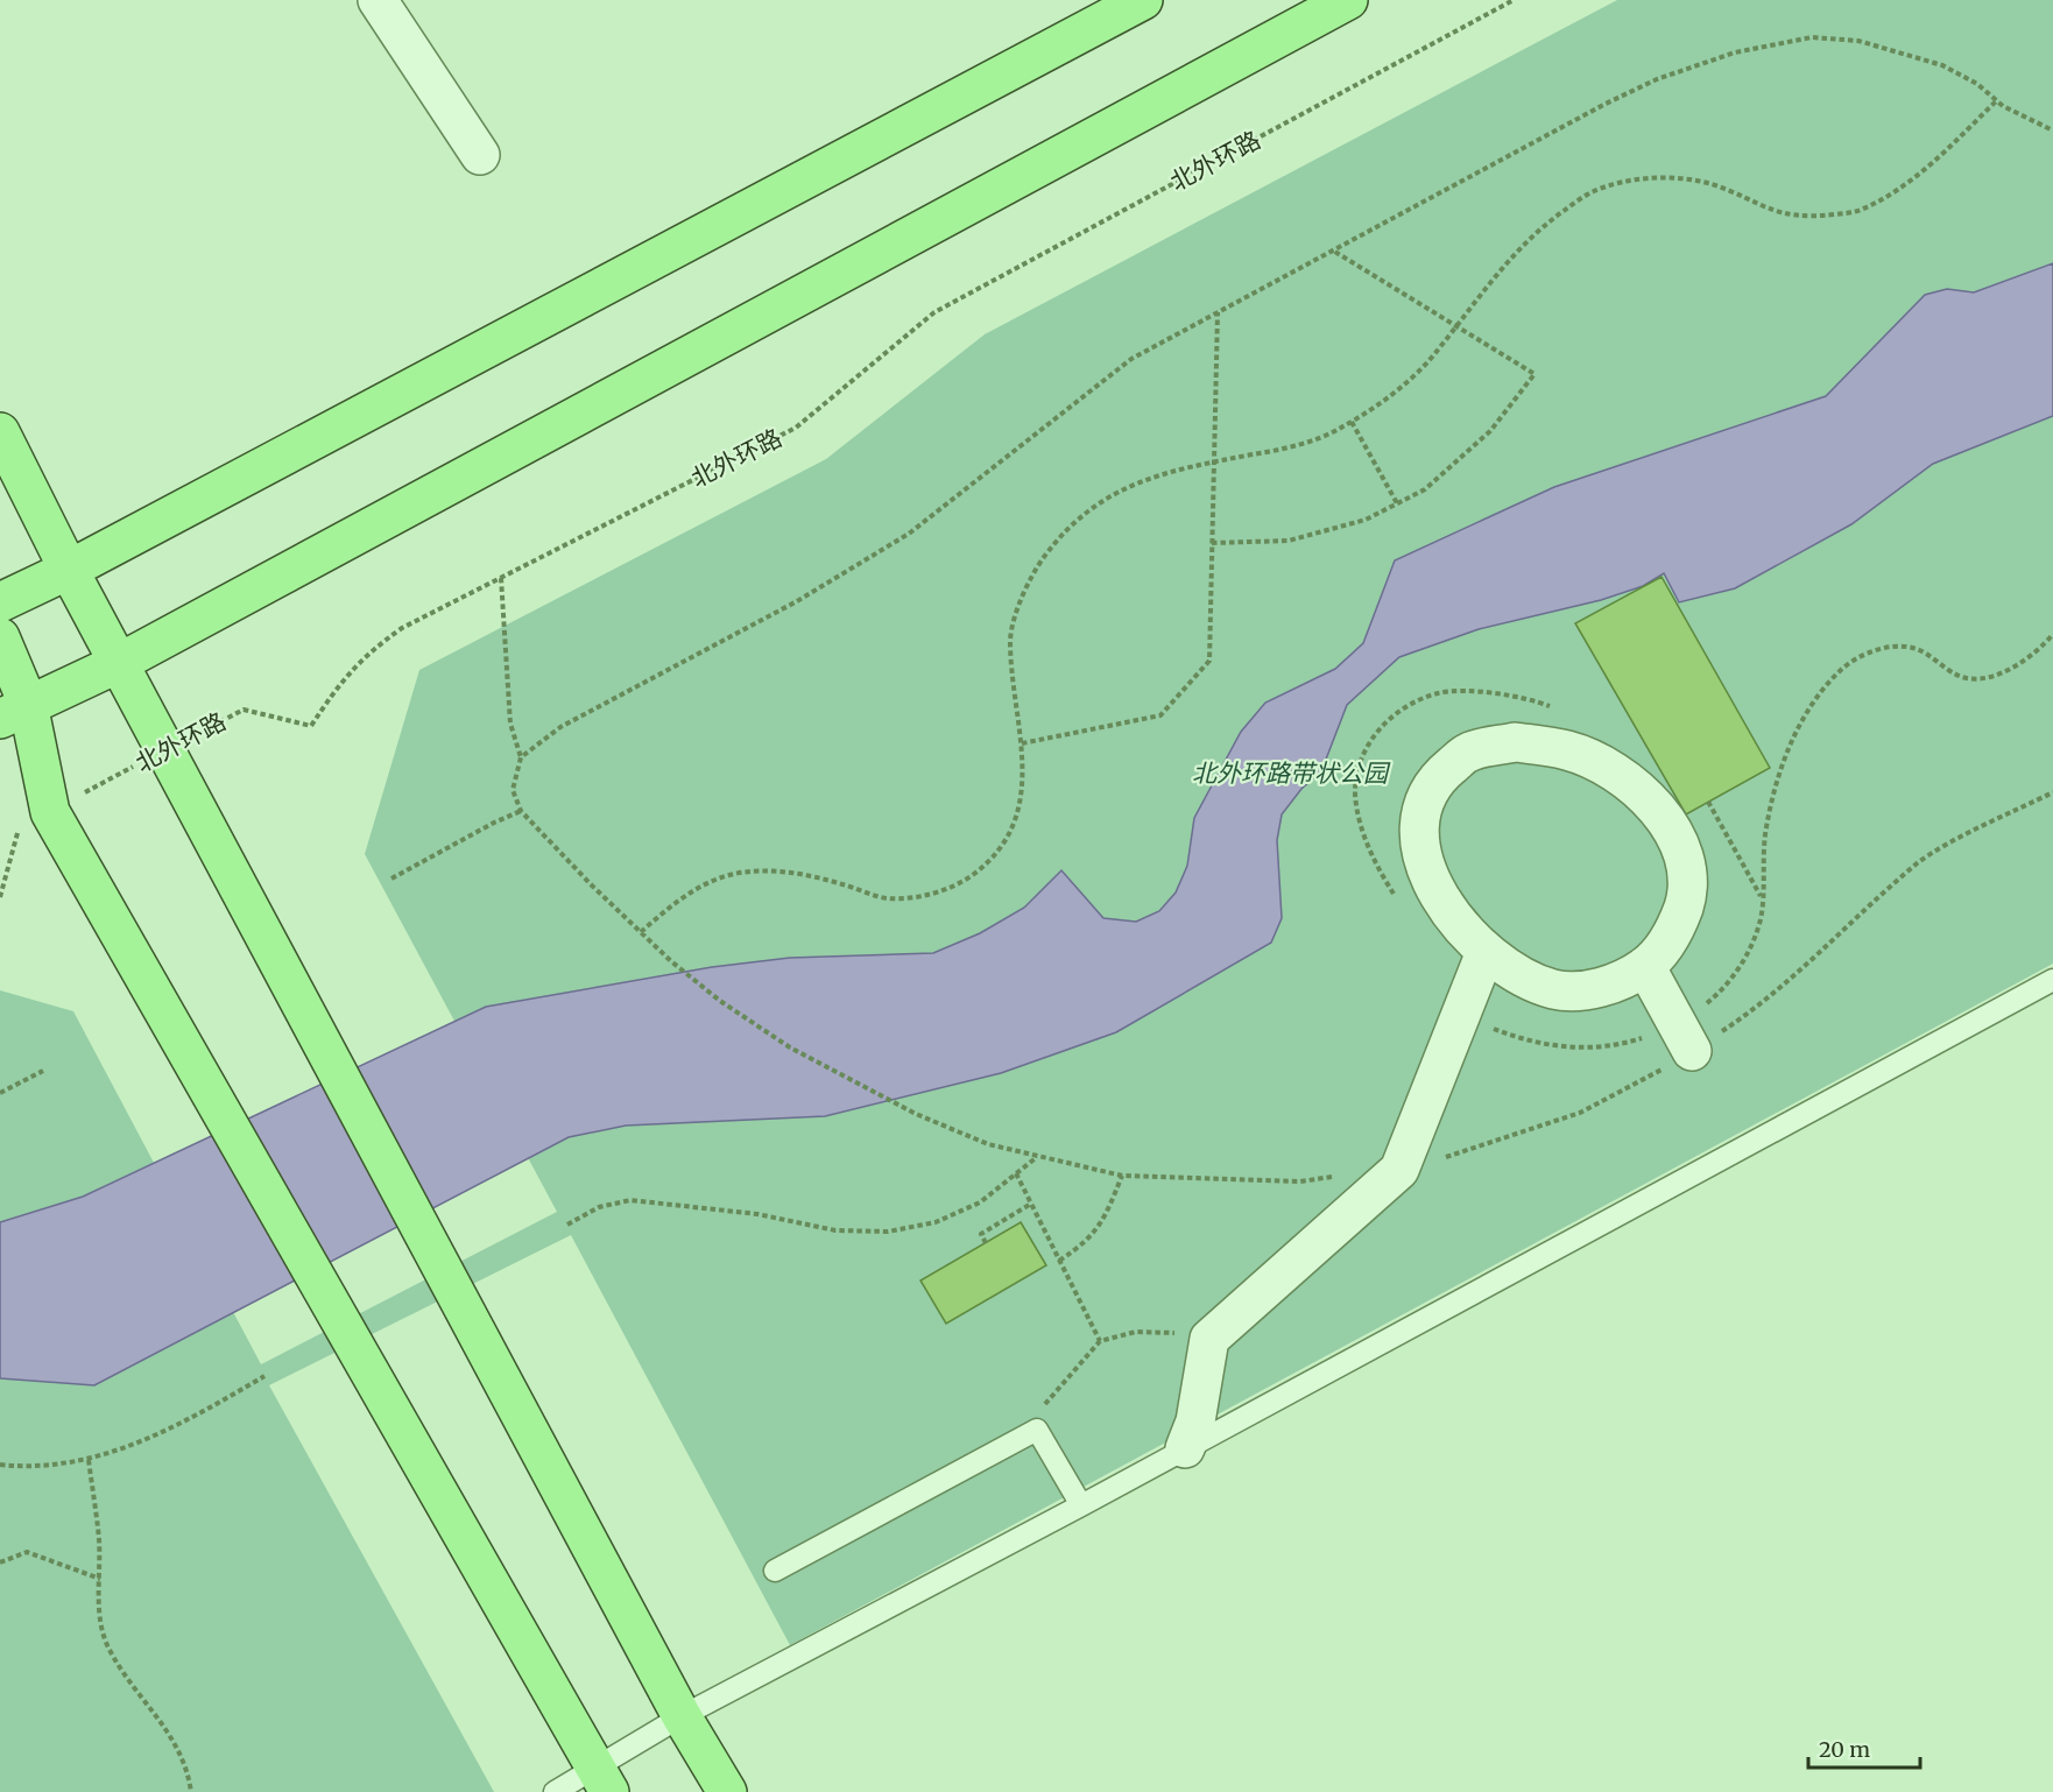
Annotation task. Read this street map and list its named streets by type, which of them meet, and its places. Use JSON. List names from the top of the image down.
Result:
{
  "streets": {
    "path": ["北外环路"]
  },
  "parks": ["北外环路带状公园"],
  "scale_bar": "20 m"
}
